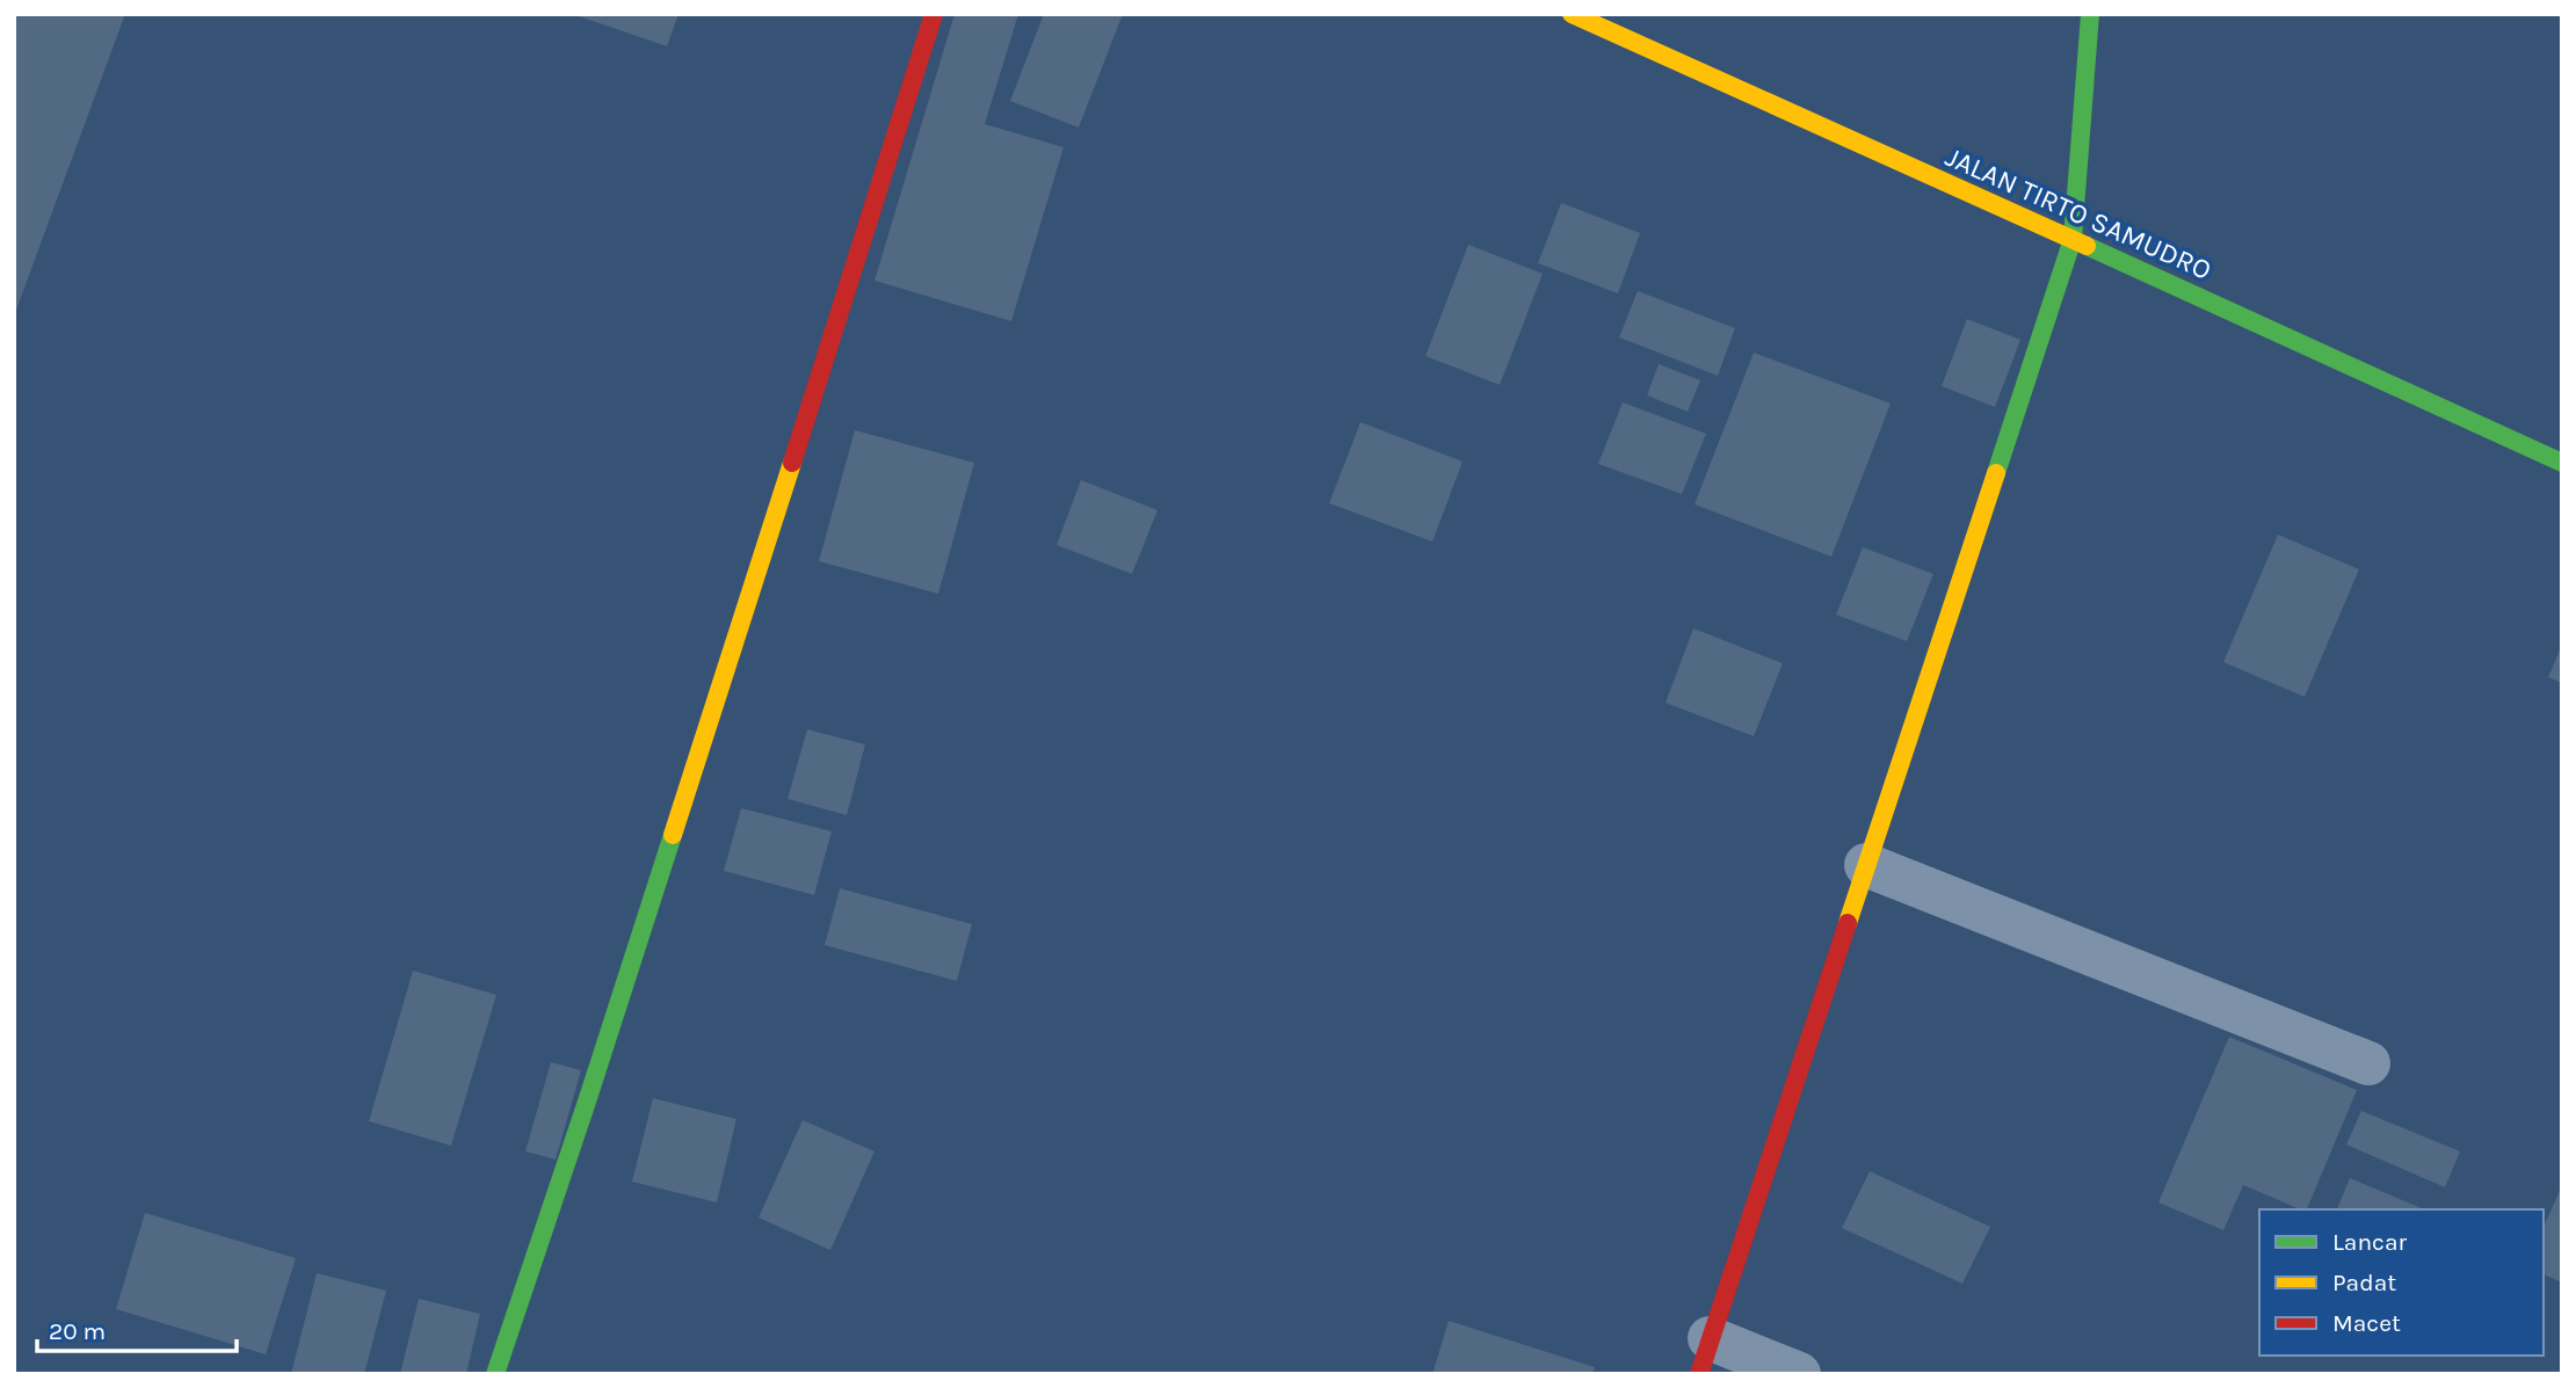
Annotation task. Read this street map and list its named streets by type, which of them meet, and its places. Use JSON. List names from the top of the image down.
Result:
{
  "streets": {
    "street": ["JALAN TIRTO SAMUDRO"]
  },
  "legend": ["Lancar", "Padat", "Macet"],
  "scale_bar": "20 m"
}
